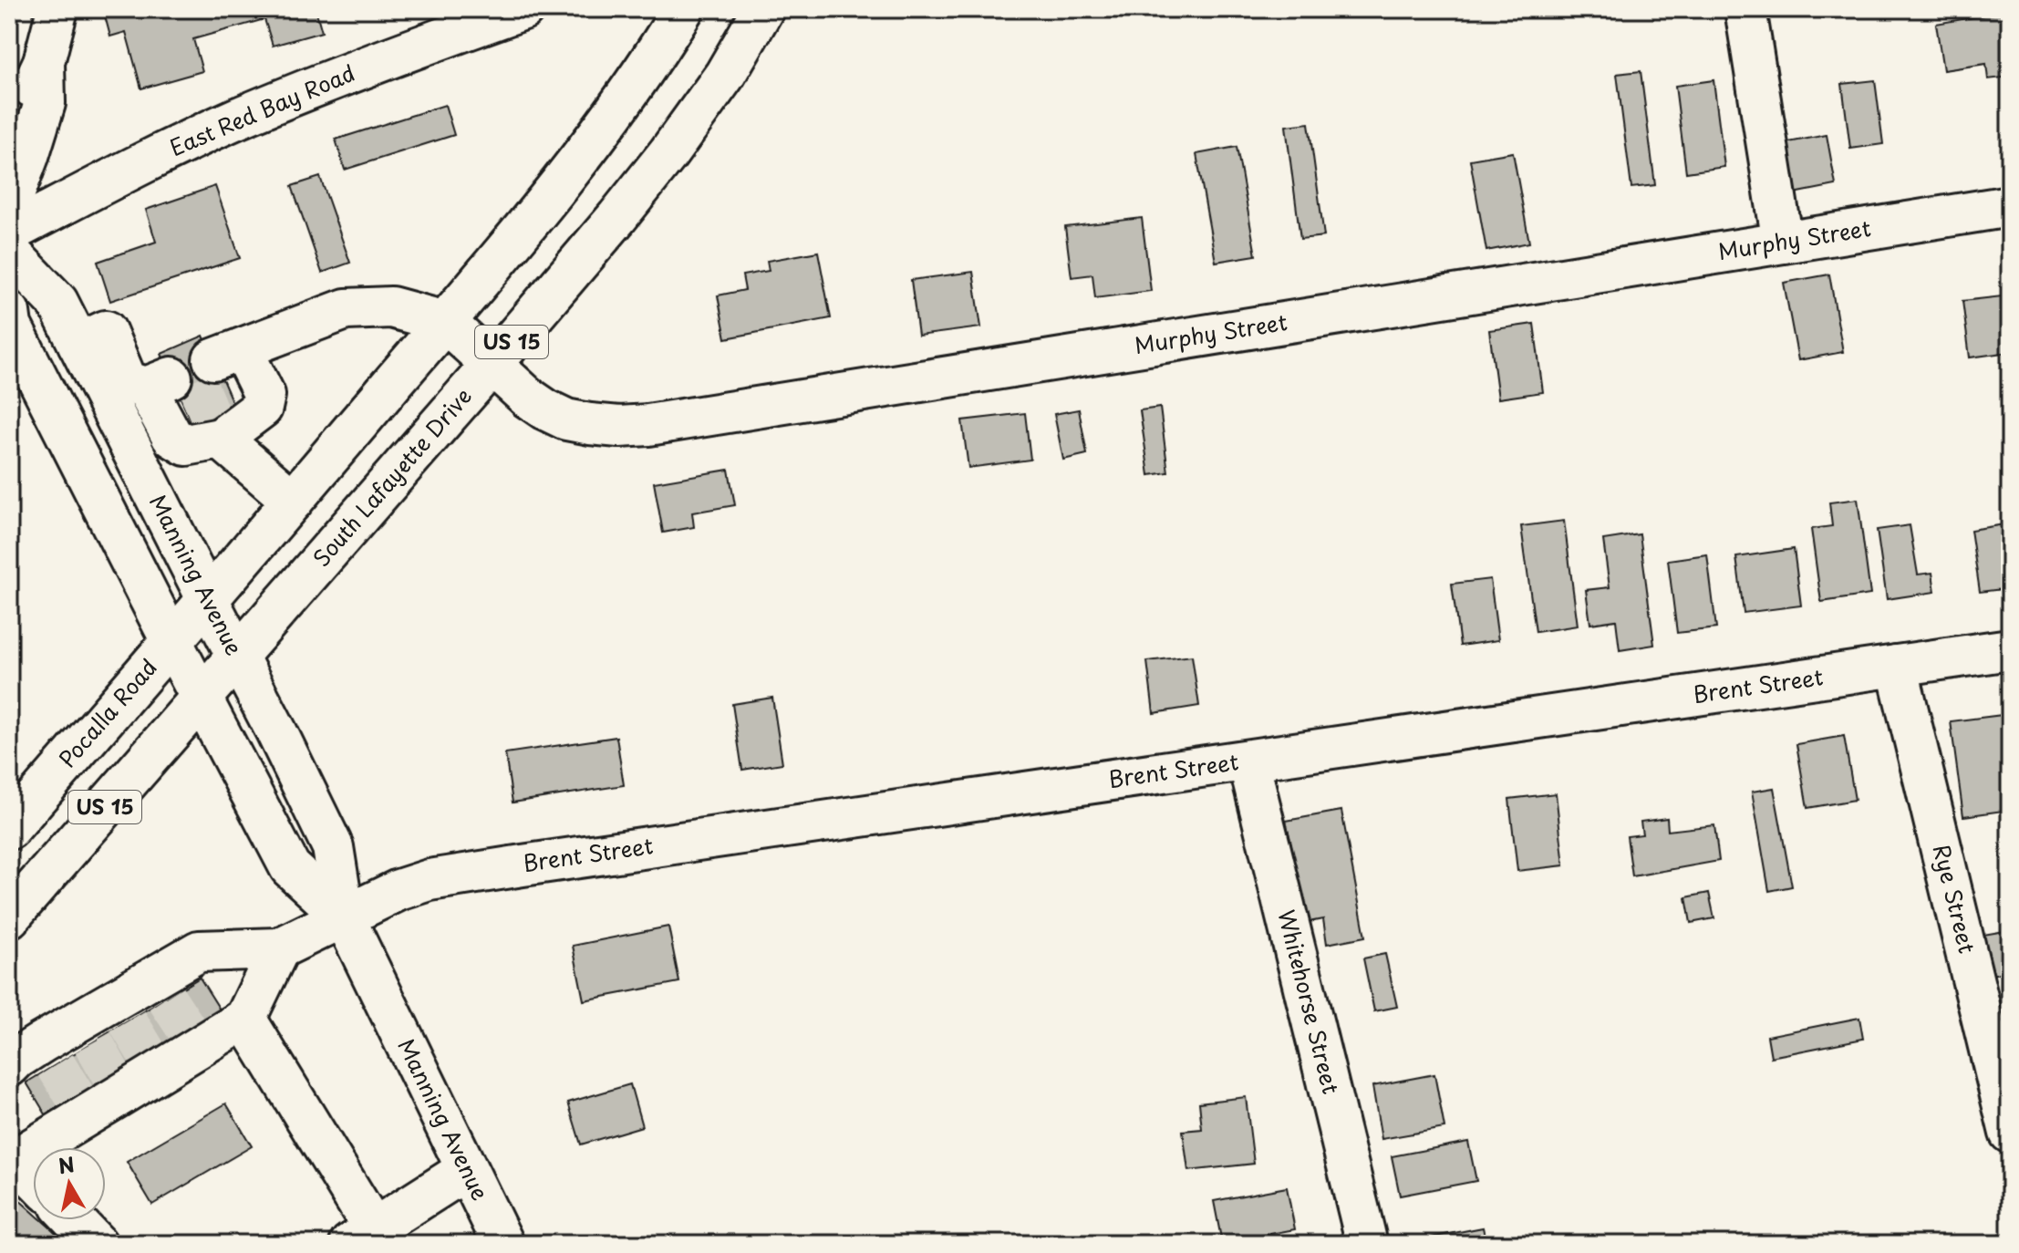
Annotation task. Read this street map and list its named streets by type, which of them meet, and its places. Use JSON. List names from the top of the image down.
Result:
{
  "streets": {
    "street": [
      "East Red Bay Road",
      "Murphy Street",
      "US 15",
      "South Lafayette Drive",
      "Manning Avenue",
      "Brent Street",
      "Pocalla Road",
      "Rye Street",
      "Whitehorse Street"
    ]
  },
  "crossings": [
    ["Murphy Street", "US 15"],
    ["Murphy Street", "South Lafayette Drive"],
    ["US 15", "South Lafayette Drive"],
    ["US 15", "Manning Avenue"],
    ["US 15", "Pocalla Road"],
    ["South Lafayette Drive", "Manning Avenue"],
    ["Manning Avenue", "Brent Street"],
    ["Manning Avenue", "Pocalla Road"],
    ["Brent Street", "Rye Street"],
    ["Brent Street", "Whitehorse Street"]
  ],
  "north": "top"
}
